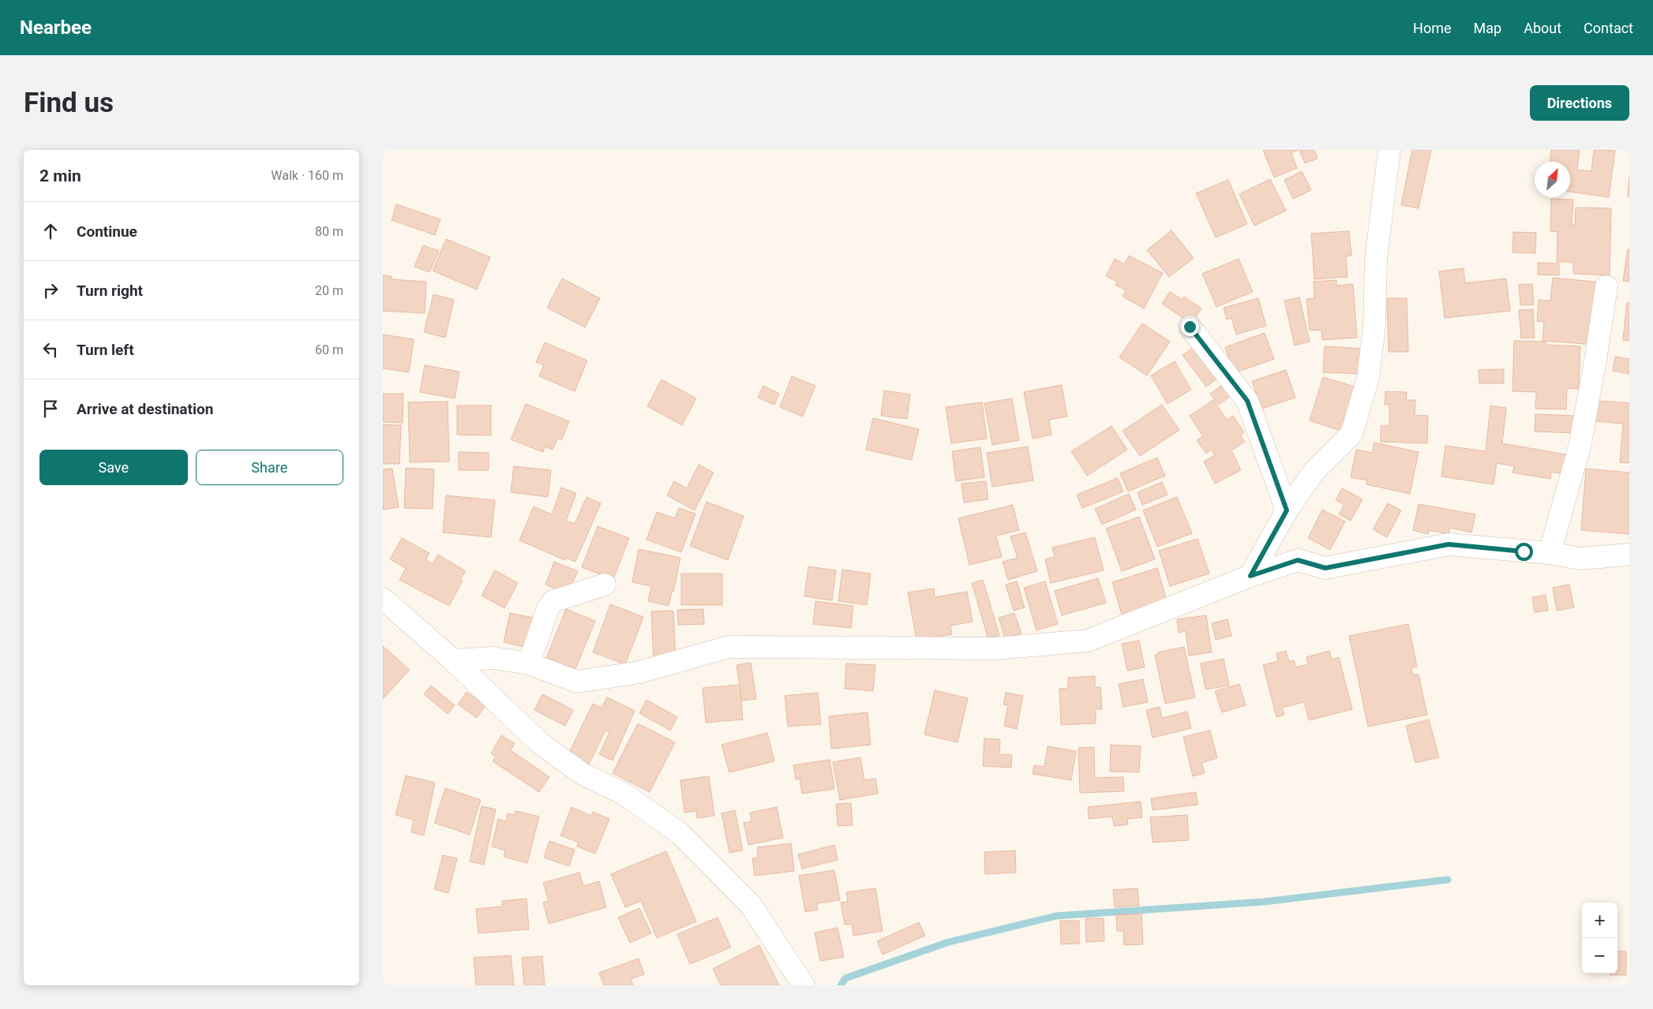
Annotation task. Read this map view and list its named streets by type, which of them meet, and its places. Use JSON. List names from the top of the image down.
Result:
{
  "north": "top right",
  "page": {
    "header": "Nearbee",
    "nav": [
      "Home",
      "Map",
      "About",
      "Contact"
    ],
    "buttons": [
      "Directions",
      ["Save", "Share"]
    ],
    "title": "Find us",
    "heading": ["2 min", "Walk · 160 m"],
    "list": [
      ["Continue", "80 m"],
      ["Turn right", "20 m"],
      ["Turn left", "60 m"],
      "Arrive at destination"
    ],
    "map_buttons": ["+", "−"]
  }
}
